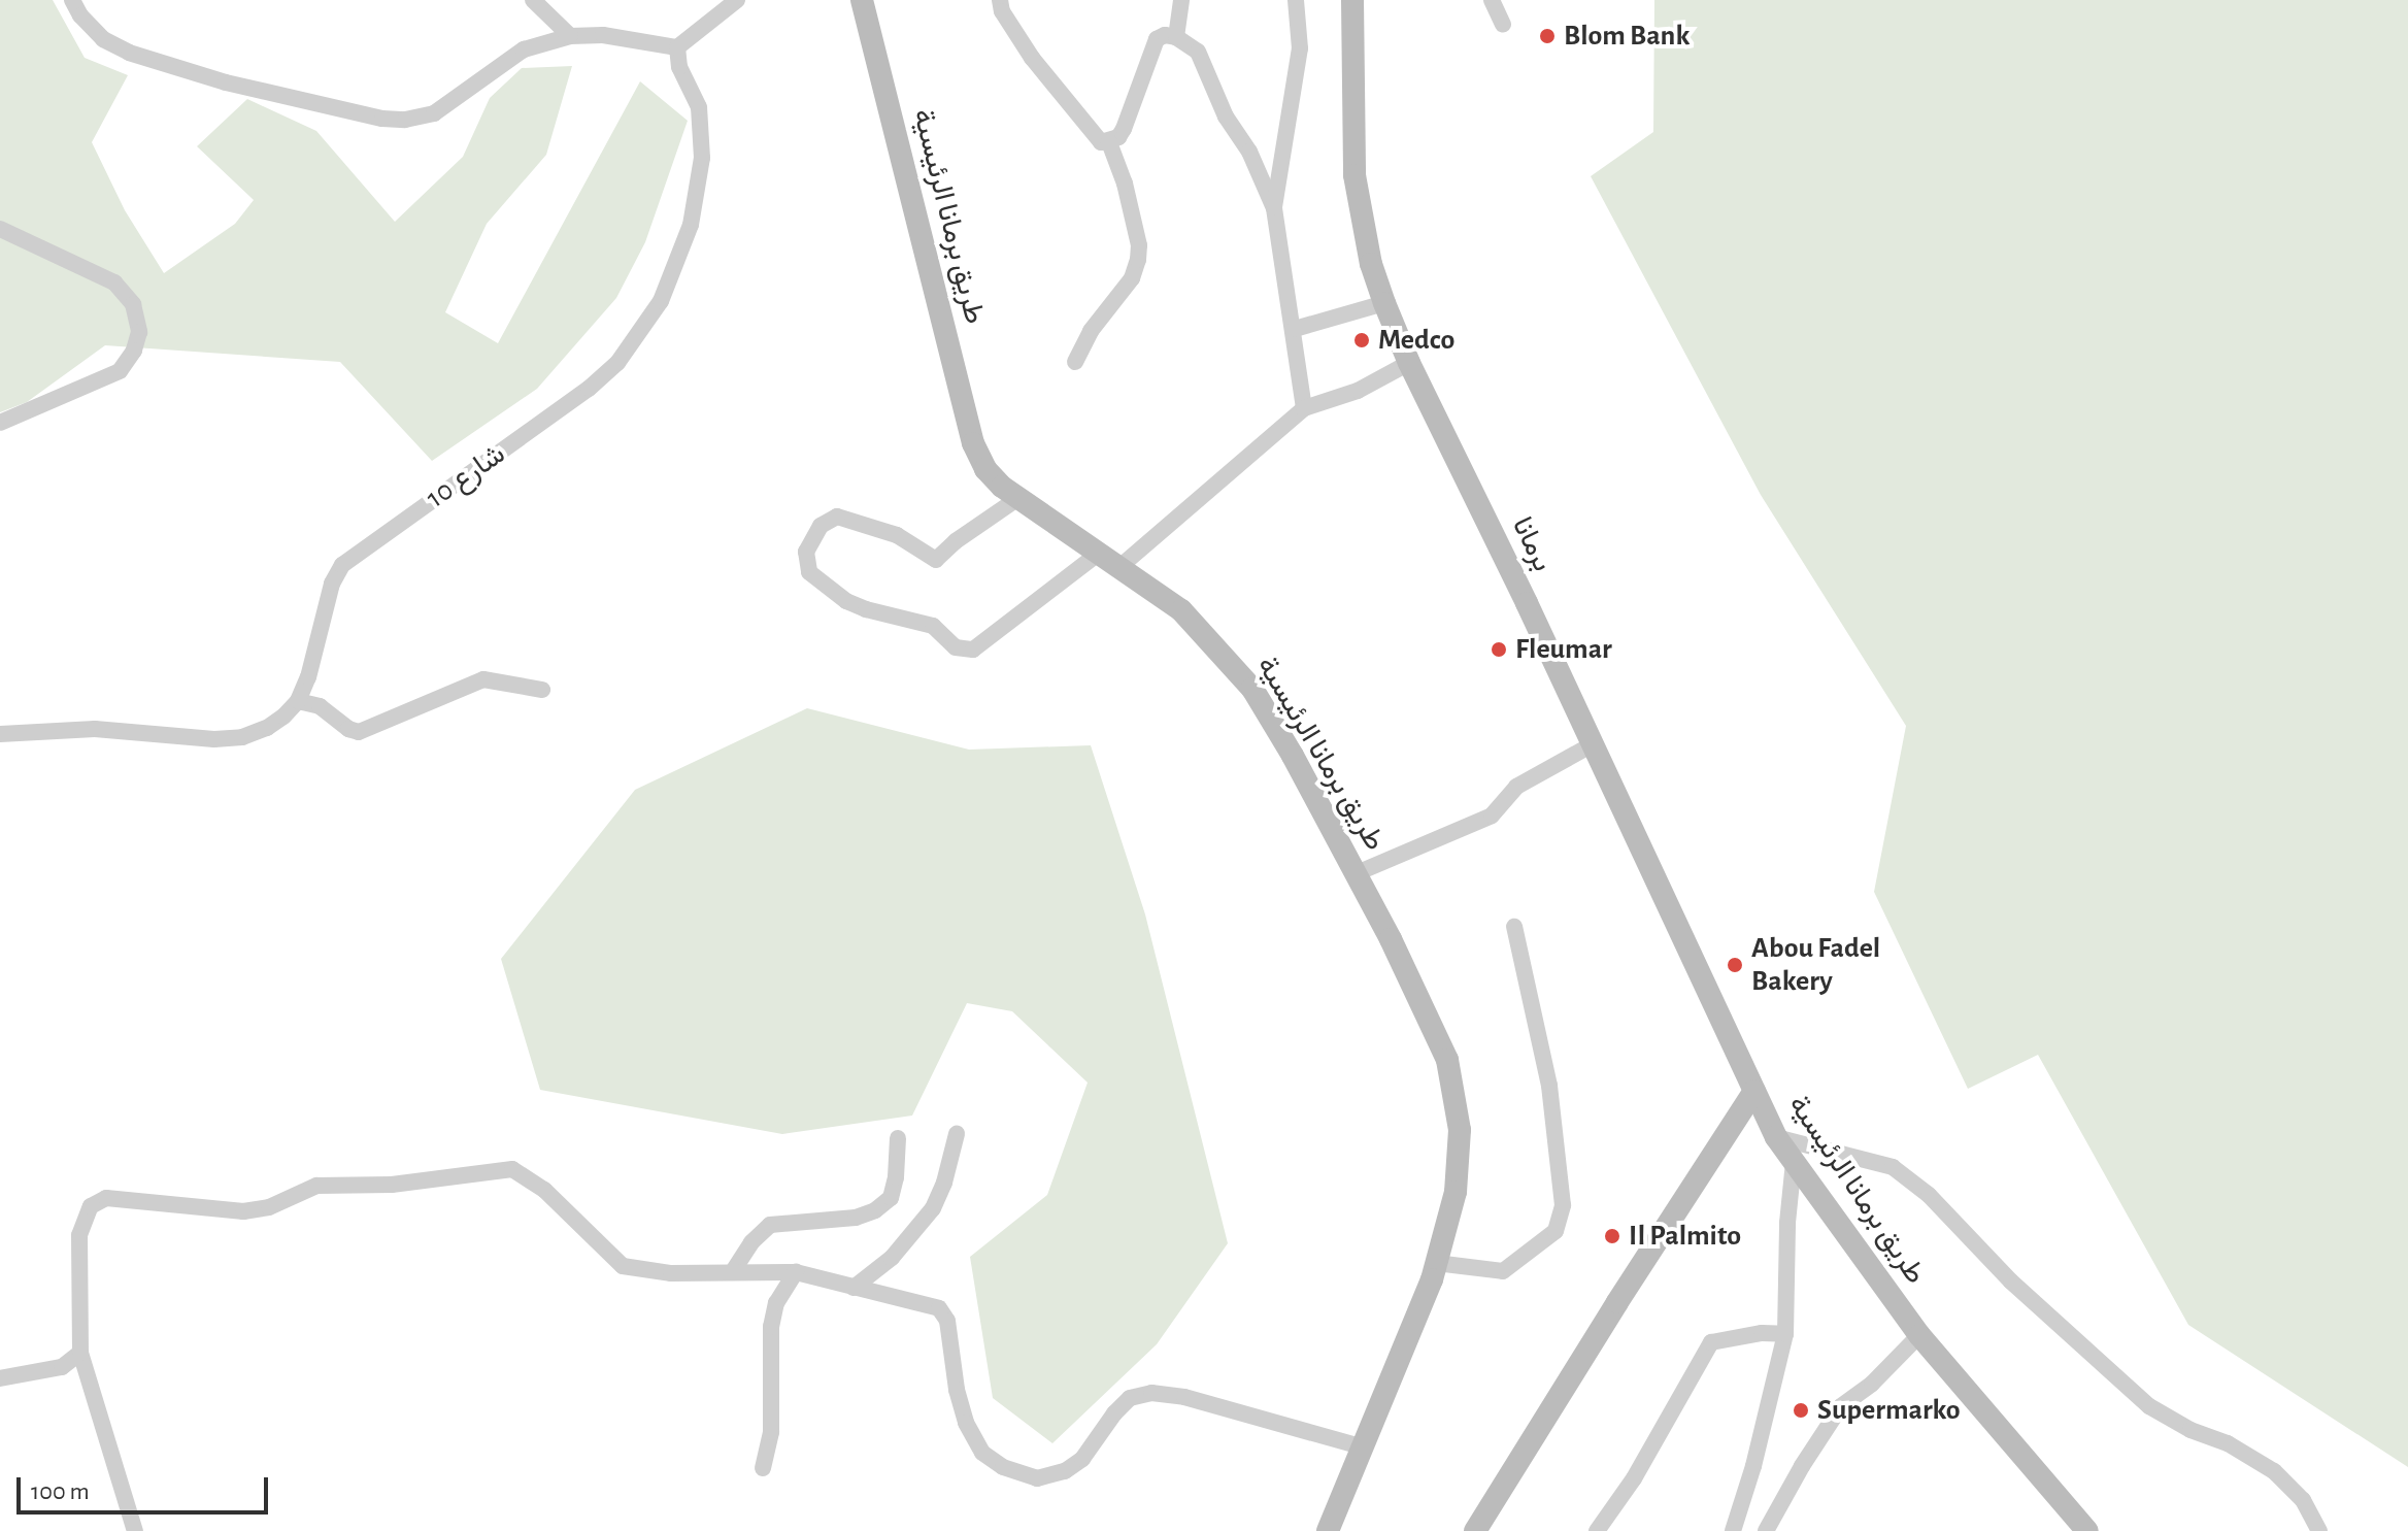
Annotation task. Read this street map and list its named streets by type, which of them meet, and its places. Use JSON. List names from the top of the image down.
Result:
{
  "streets": {
    "street": ["طريق برمانا الرئيسية", "شارع 10", "برمانا"]
  },
  "crossings": [
    ["طريق برمانا الرئيسية", "برمانا"]
  ],
  "places": [
    "Blom Bank",
    "Medco",
    "Fleumar",
    "Abou Fadel Bakery",
    "Il Palmito",
    "Supermarko"
  ],
  "scale_bar": "100 m"
}
